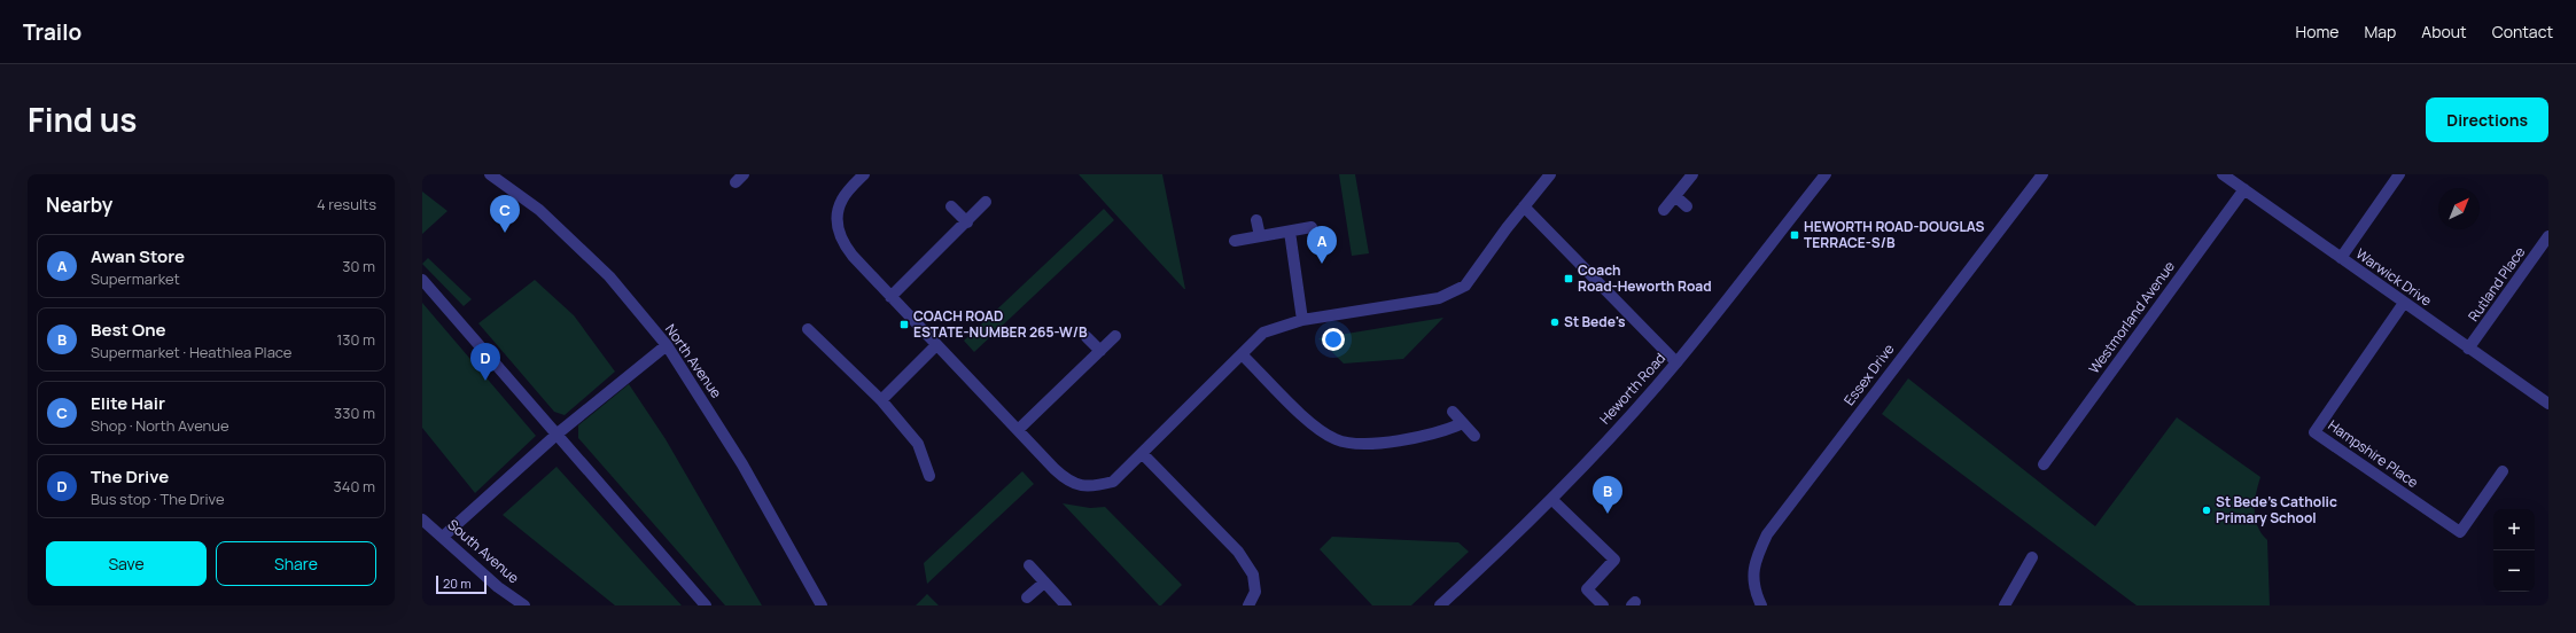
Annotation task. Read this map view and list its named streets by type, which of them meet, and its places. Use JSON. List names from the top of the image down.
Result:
{
  "streets": {
    "street": [
      "Warwick Drive",
      "Rutland Place",
      "Westmorland Avenue",
      "North Avenue",
      "Essex Drive",
      "Heworth Road",
      "Hampshire Place",
      "South Avenue"
    ]
  },
  "crossings": [
    ["Warwick Drive", "Rutland Place"],
    ["Warwick Drive", "Westmorland Avenue"],
    ["Warwick Drive", "Hampshire Place"]
  ],
  "places": {
    "transit": ["HEWORTH ROAD-DOUGLAS TERRACE-S/B", "Coach Road-Heworth Road", "COACH ROAD ESTATE-NUMBER 265-W/B"],
    "other": ["St Bede's", "St Bede's Catholic Primary School"]
  },
  "scale_bar": "20 m",
  "north": "top right",
  "page": {
    "header": "Trailo",
    "nav": [
      "Home",
      "Map",
      "About",
      "Contact"
    ],
    "title": "Find us",
    "buttons": [
      "Directions",
      ["Save", "Share"]
    ],
    "heading": ["Nearby", "4 results"],
    "pins": [
      "C",
      "A",
      "D",
      "B"
    ],
    "list": [
      {
        "mark": "A",
        "name": "Awan Store",
        "note": "Supermarket",
        "value": "30 m"
      },
      {
        "mark": "B",
        "name": "Best One",
        "note": "Supermarket · Heathlea Place",
        "value": "130 m"
      },
      {
        "mark": "C",
        "name": "Elite Hair",
        "note": "Shop · North Avenue",
        "value": "330 m"
      },
      {
        "mark": "D",
        "name": "The Drive",
        "note": "Bus stop · The Drive",
        "value": "340 m"
      }
    ],
    "map_buttons": ["+", "−"],
    "scale": "20 m"
  }
}
